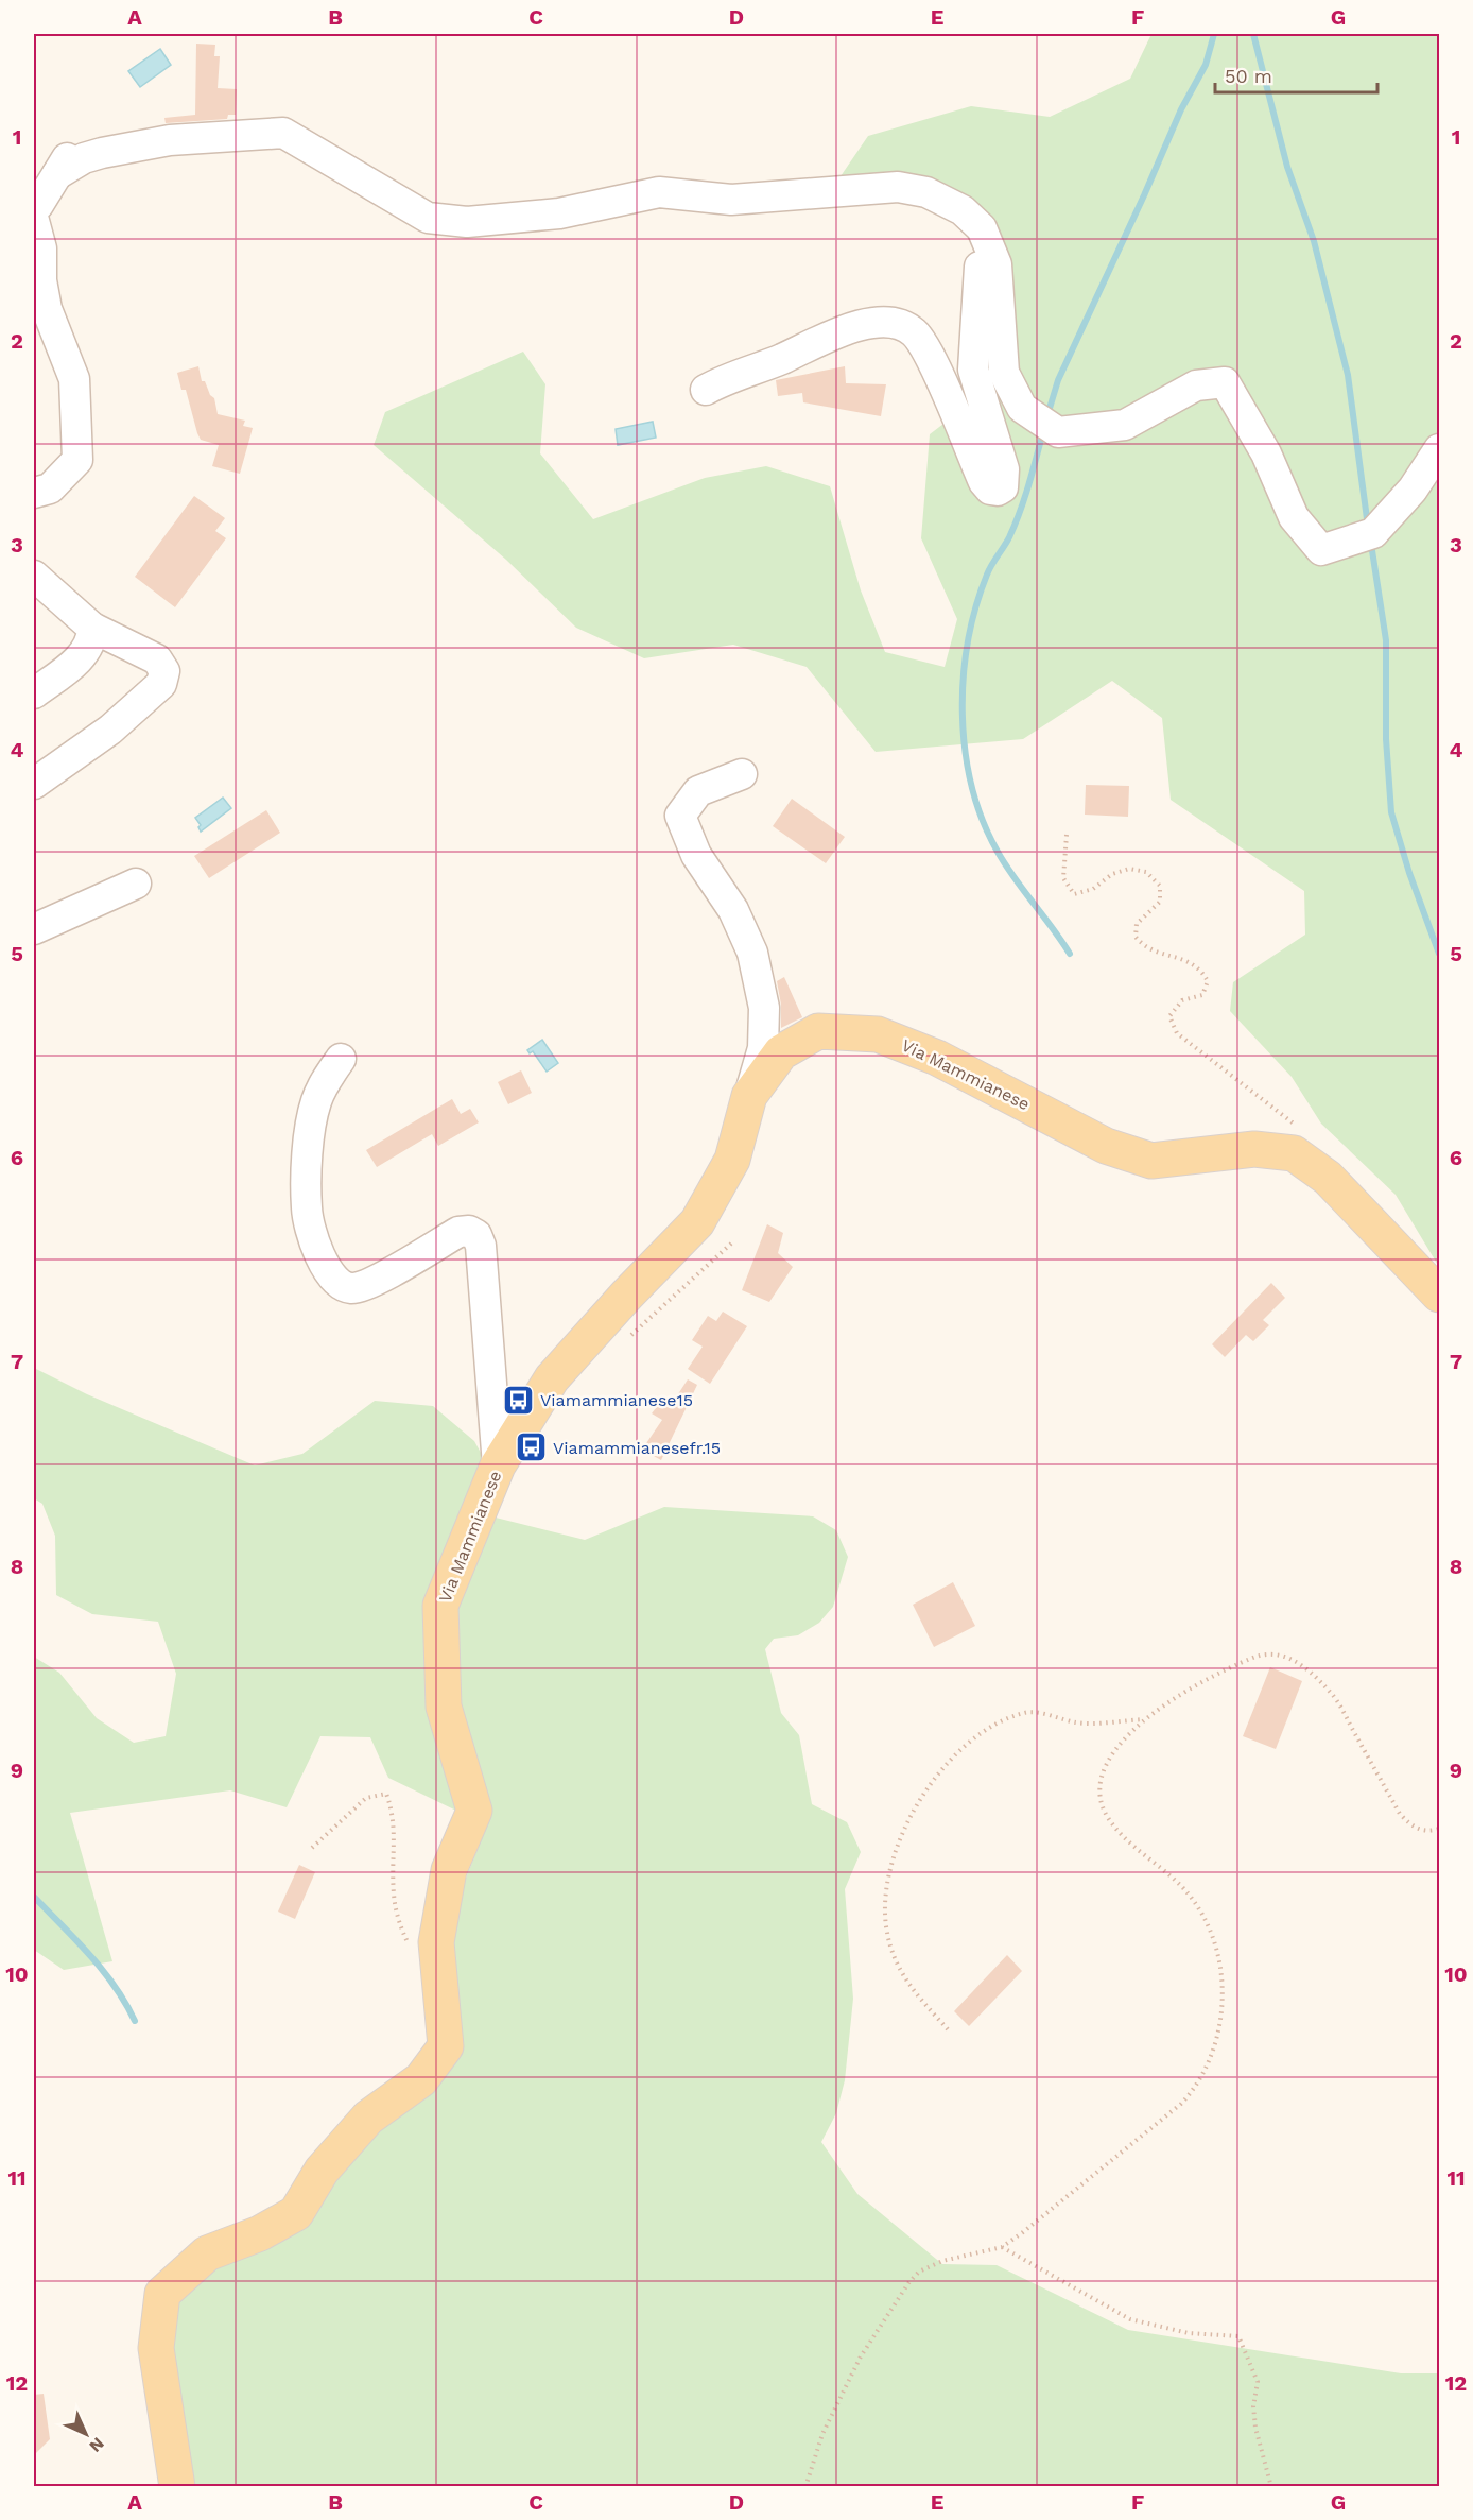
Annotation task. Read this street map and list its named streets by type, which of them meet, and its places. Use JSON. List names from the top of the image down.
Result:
{
  "streets": {
    "main road": ["Via Mammianese"]
  },
  "places": {
    "bus stop": ["Viamammianese15", "Viamammianesefr.15"]
  },
  "scale_bar": "50 m",
  "north": "bottom right",
  "grid": {
    "columns": [
      "A",
      "B",
      "C",
      "D",
      "E",
      "F",
      "G"
    ],
    "rows": [
      "1",
      "2",
      "3",
      "4",
      "5",
      "6",
      "7",
      "8",
      "9",
      "10",
      "11",
      "12"
    ]
  }
}
